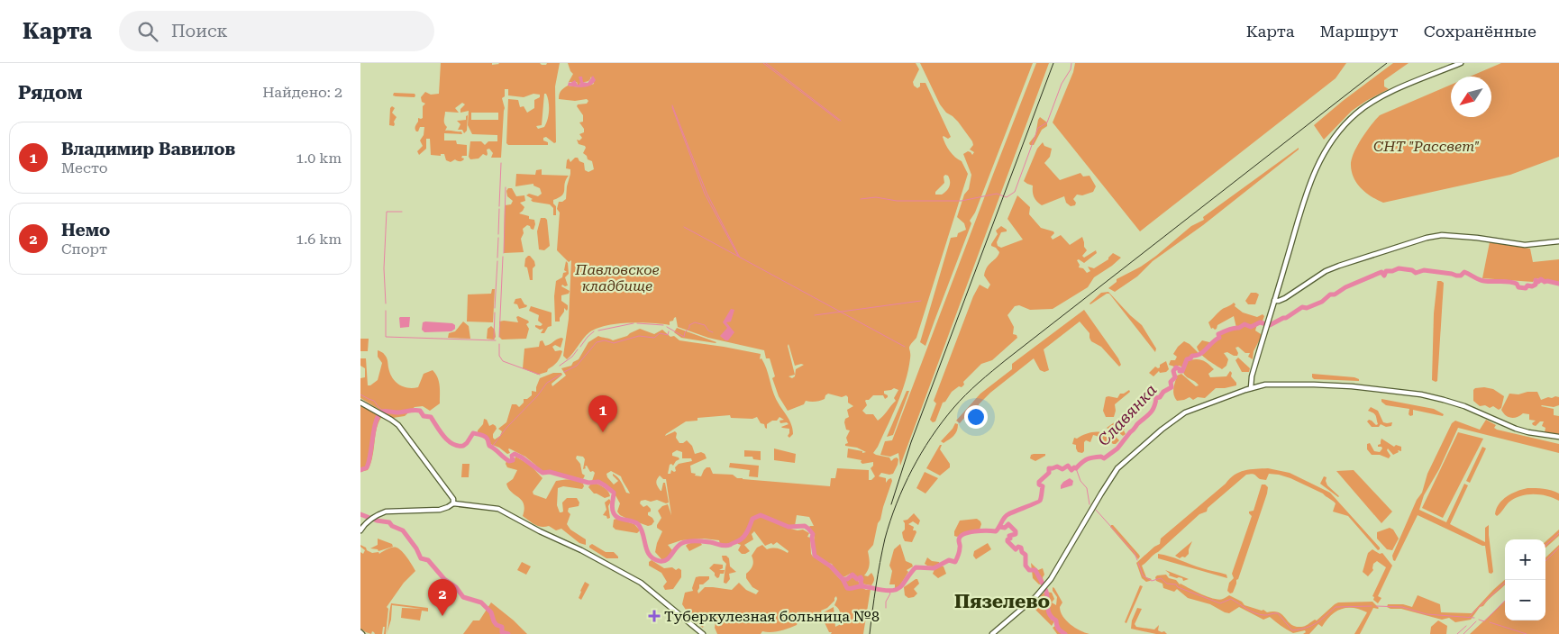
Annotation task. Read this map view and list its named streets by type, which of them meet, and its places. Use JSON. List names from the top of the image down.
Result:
{
  "districts": ["Пязелево"],
  "water": ["Славянка"],
  "parks": ["СНТ \"Рассвет\"", "Павловское кладбище"],
  "places": {
    "health": ["Туберкулезная больница №8"]
  },
  "north": "bottom left",
  "page": {
    "header": "Карта",
    "search": "Поиск",
    "nav": ["Карта", "Маршрут", "Сохранённые"],
    "heading": ["Рядом", "Найдено: 2"],
    "list": [
      {
        "mark": "1",
        "name": "Владимир Вавилов",
        "note": "Место",
        "value": "1.0 km"
      },
      {
        "mark": "2",
        "name": "Немо",
        "note": "Спорт",
        "value": "1.6 km"
      }
    ],
    "pins": ["1", "2"],
    "map_buttons": ["+", "−"]
  }
}
